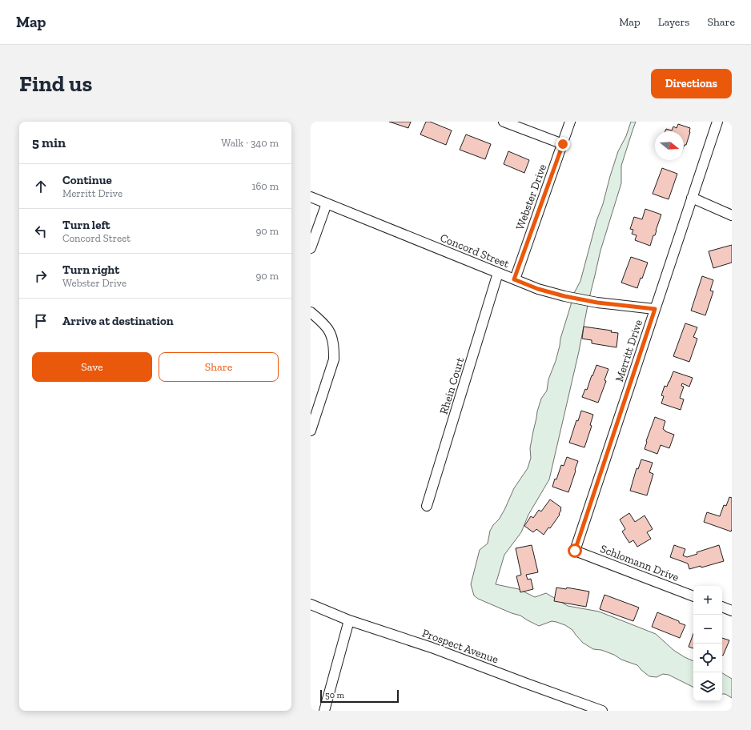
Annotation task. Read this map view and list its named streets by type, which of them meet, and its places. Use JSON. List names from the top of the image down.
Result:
{
  "streets": {
    "street": [
      "Webster Drive",
      "Concord Street",
      "Merritt Drive",
      "Rhein Court",
      "Schlomann Drive",
      "Prospect Avenue"
    ]
  },
  "crossings": [
    ["Webster Drive", "Concord Street"],
    ["Concord Street", "Merritt Drive"],
    ["Concord Street", "Rhein Court"],
    ["Merritt Drive", "Schlomann Drive"]
  ],
  "scale_bar": "50 m",
  "north": "right",
  "page": {
    "header": "Map",
    "nav": ["Map", "Layers", "Share"],
    "buttons": [
      "Directions",
      ["Save", "Share"]
    ],
    "title": "Find us",
    "heading": ["5 min", "Walk · 340 m"],
    "list": [
      ["Continue", "Merritt Drive", "160 m"],
      ["Turn left", "Concord Street", "90 m"],
      ["Turn right", "Webster Drive", "90 m"],
      "Arrive at destination"
    ],
    "map_buttons": ["+", "−"],
    "scale": "50 m"
  }
}
